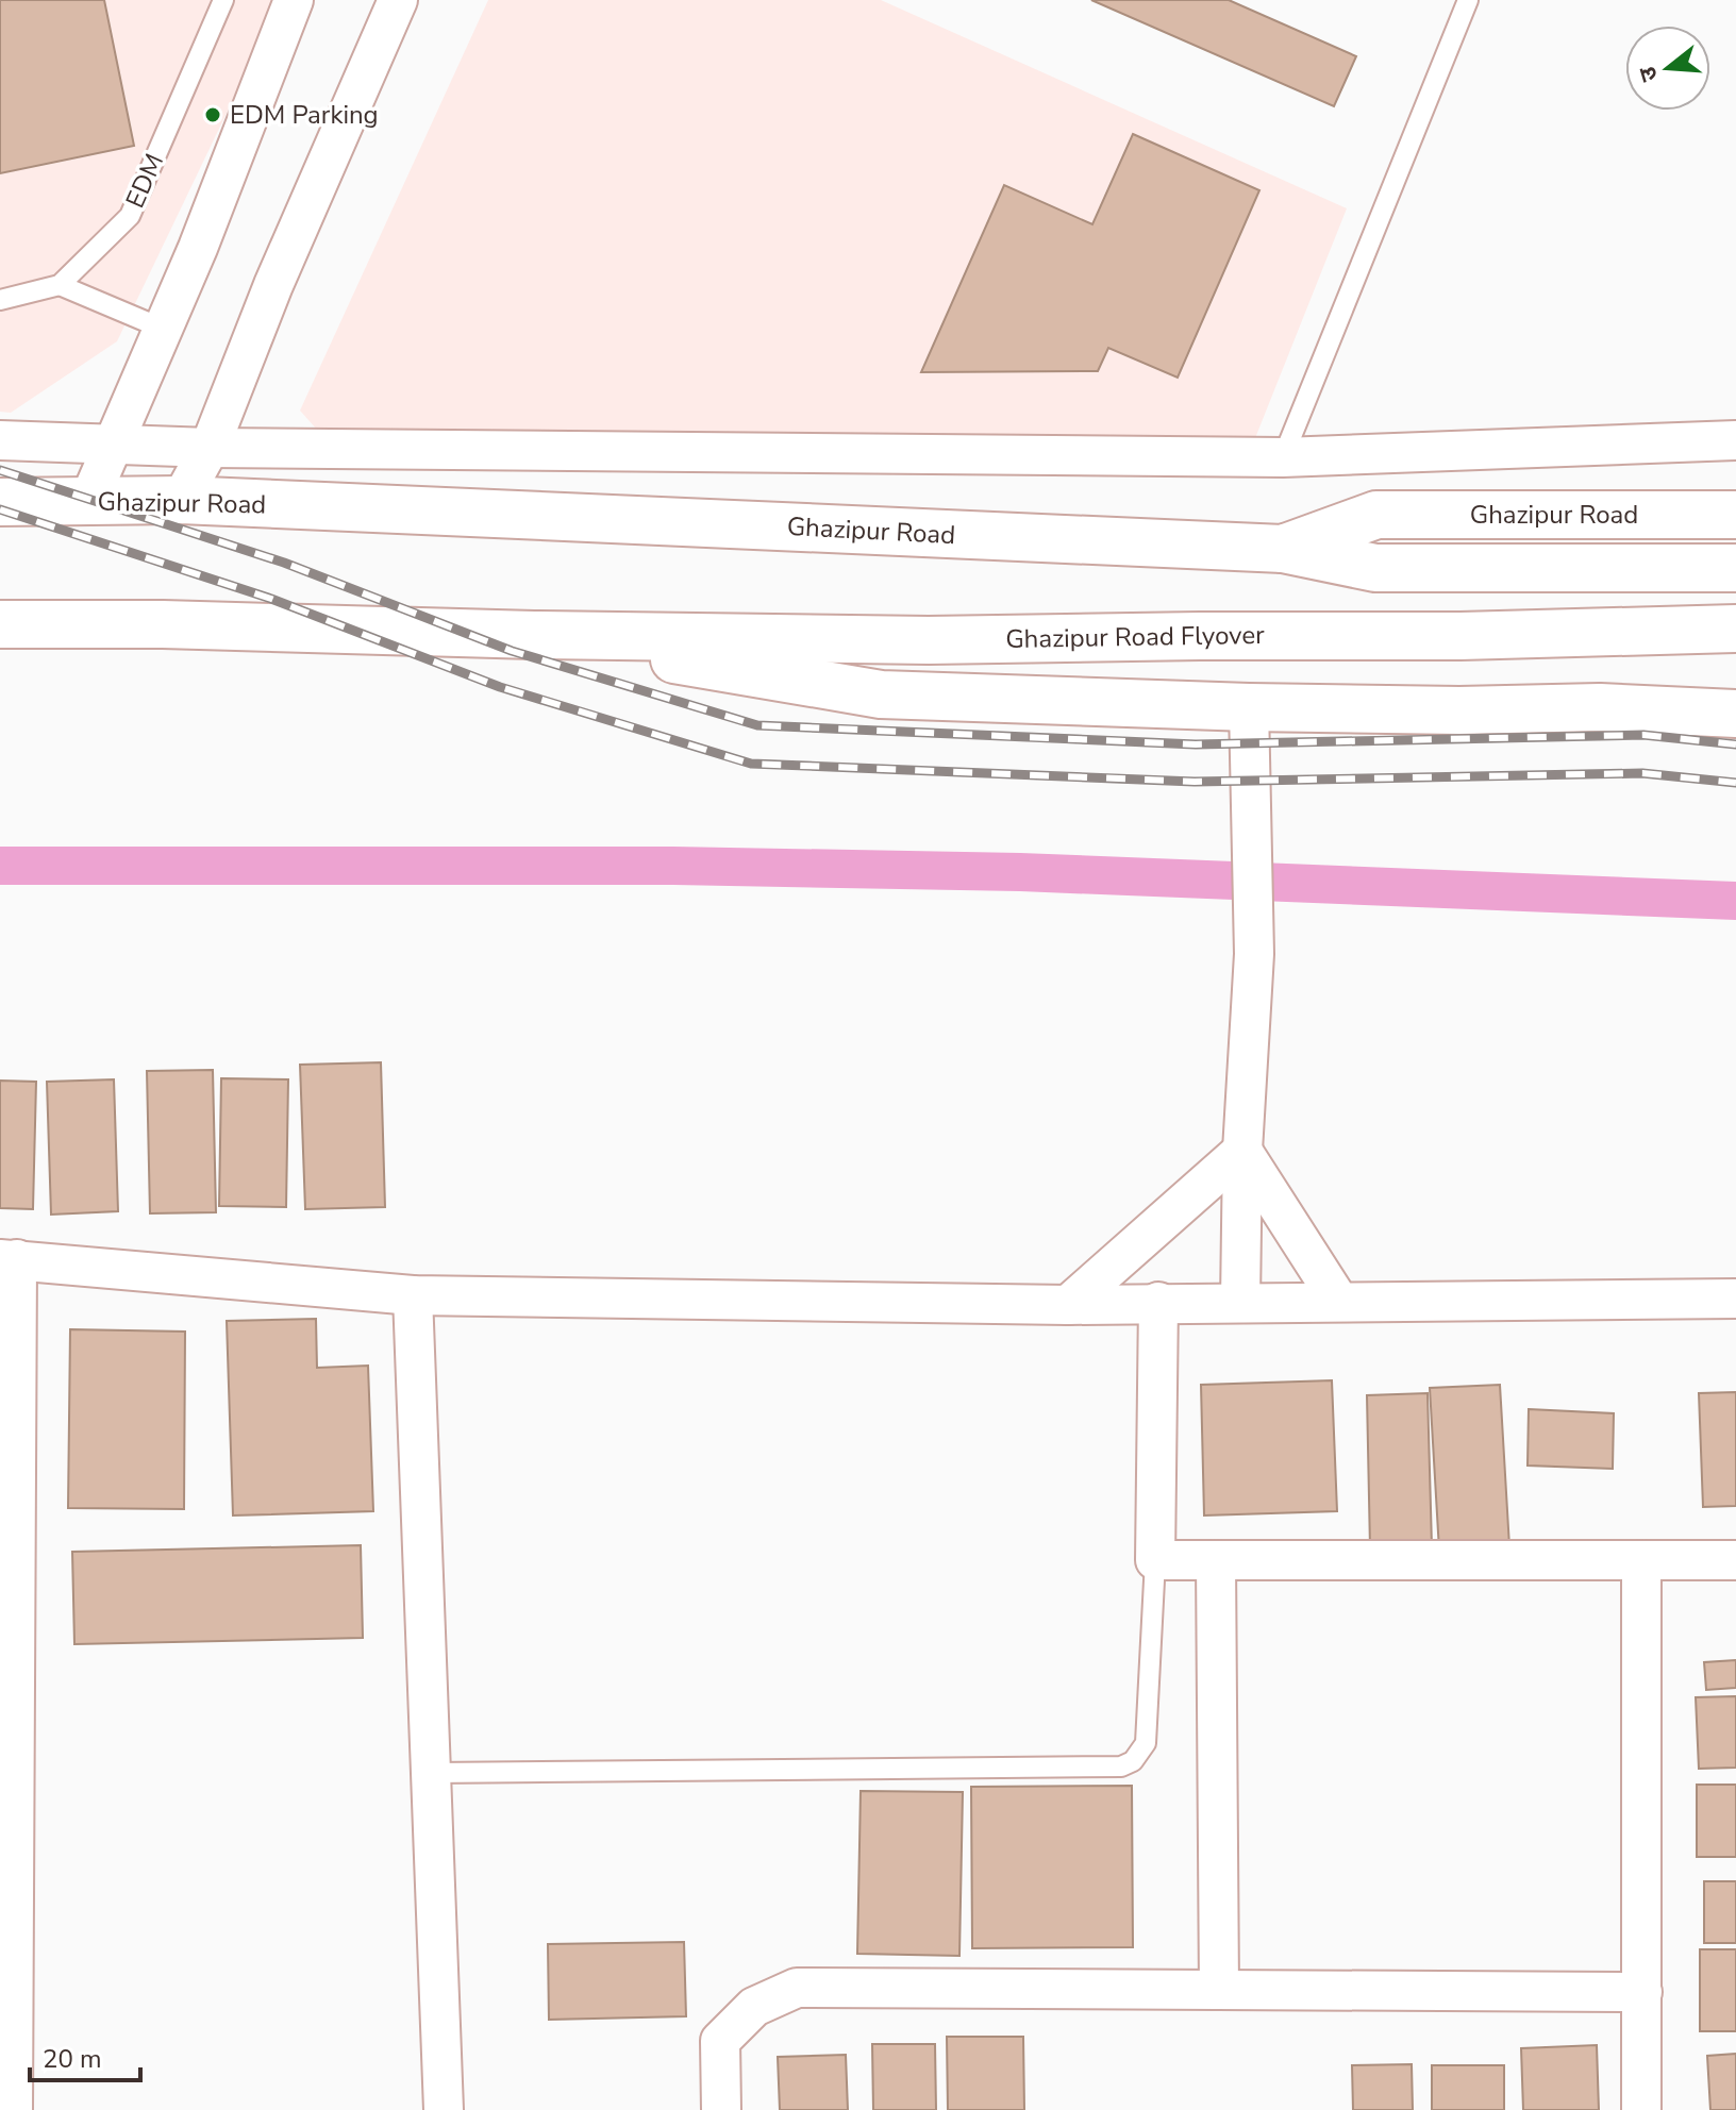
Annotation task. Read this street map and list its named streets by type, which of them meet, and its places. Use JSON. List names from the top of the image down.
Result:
{
  "streets": {
    "main road": ["Ghazipur Road", "Ghazipur Road Flyover"],
    "lane": ["EDM"]
  },
  "places": ["EDM Parking"],
  "scale_bar": "20 m",
  "north": "left"
}
